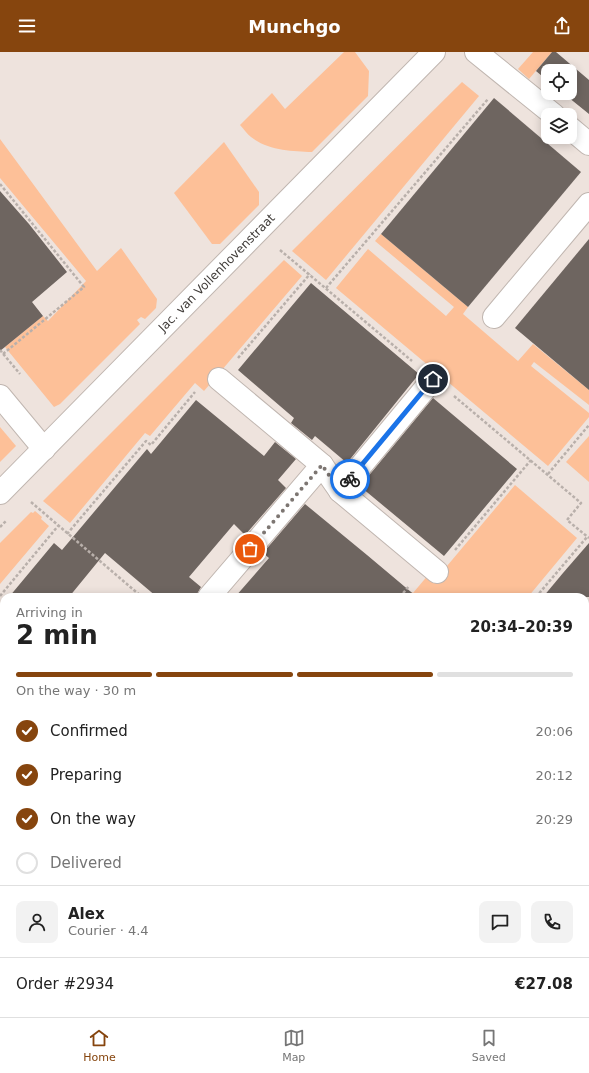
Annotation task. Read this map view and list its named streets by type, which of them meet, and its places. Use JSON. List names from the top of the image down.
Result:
{
  "streets": {
    "street": ["Jac. van Vollenhovenstraat"]
  },
  "page": {
    "header": "Munchgo",
    "heading": ["2 min", "Arriving in", "20:34–20:39"],
    "panel": [
      "Alex",
      "Courier · 4.4",
      "Order #2934",
      "€27.08"
    ],
    "bar": "On the way · 30 m",
    "list": [
      ["Confirmed", "20:06"],
      ["Preparing", "20:12"],
      ["On the way", "20:29"],
      "Delivered"
    ],
    "tabs": ["Home", "Map", "Saved"]
  }
}
